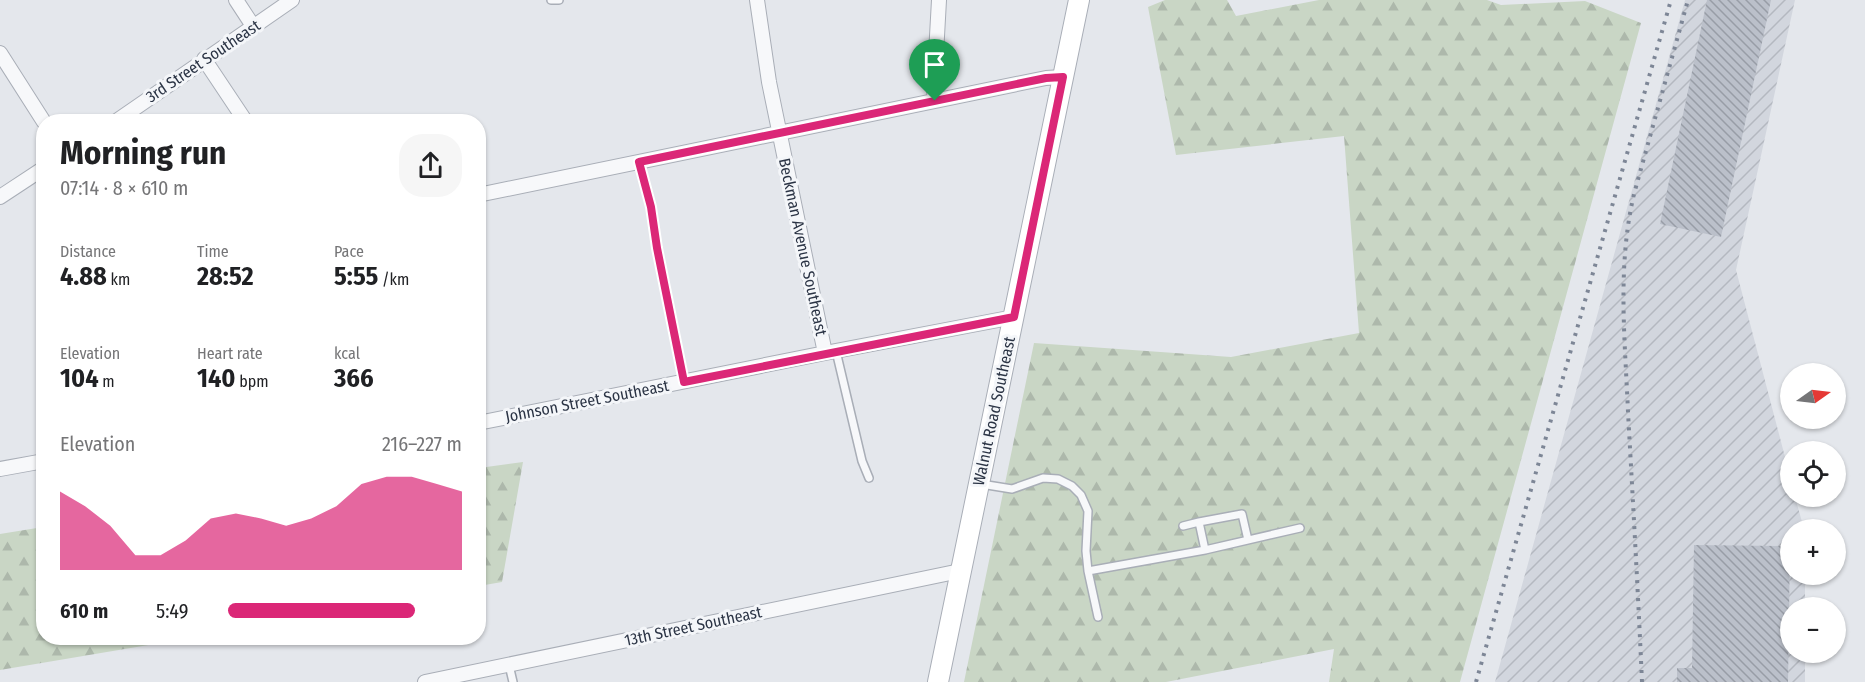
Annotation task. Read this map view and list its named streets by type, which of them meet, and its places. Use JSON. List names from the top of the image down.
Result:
{
  "streets": {
    "main road": ["Walnut Road Southeast"],
    "street": [
      "3rd Street Southeast",
      "Beckman Avenue Southeast",
      "Johnson Street Southeast",
      "13th Street Southeast"
    ]
  },
  "crossings": [
    ["Beckman Avenue Southeast", "Johnson Street Southeast"],
    ["Johnson Street Southeast", "Walnut Road Southeast"],
    ["Walnut Road Southeast", "13th Street Southeast"]
  ],
  "north": "right",
  "page": {
    "heading": ["Morning run", "07:14 · 8 × 610 m"],
    "stats": [
      ["Distance", "4.88 km"],
      ["Time", "28:52"],
      ["Pace", "5:55 /km"],
      ["Elevation", "104 m"],
      ["Heart rate", "140 bpm"],
      ["kcal", "366"]
    ],
    "map_buttons": ["+", "−"],
    "chart": ["Elevation", "216–227 m"],
    "list": [
      {
        "name": "610 m",
        "note": "5:49"
      }
    ]
  }
}
